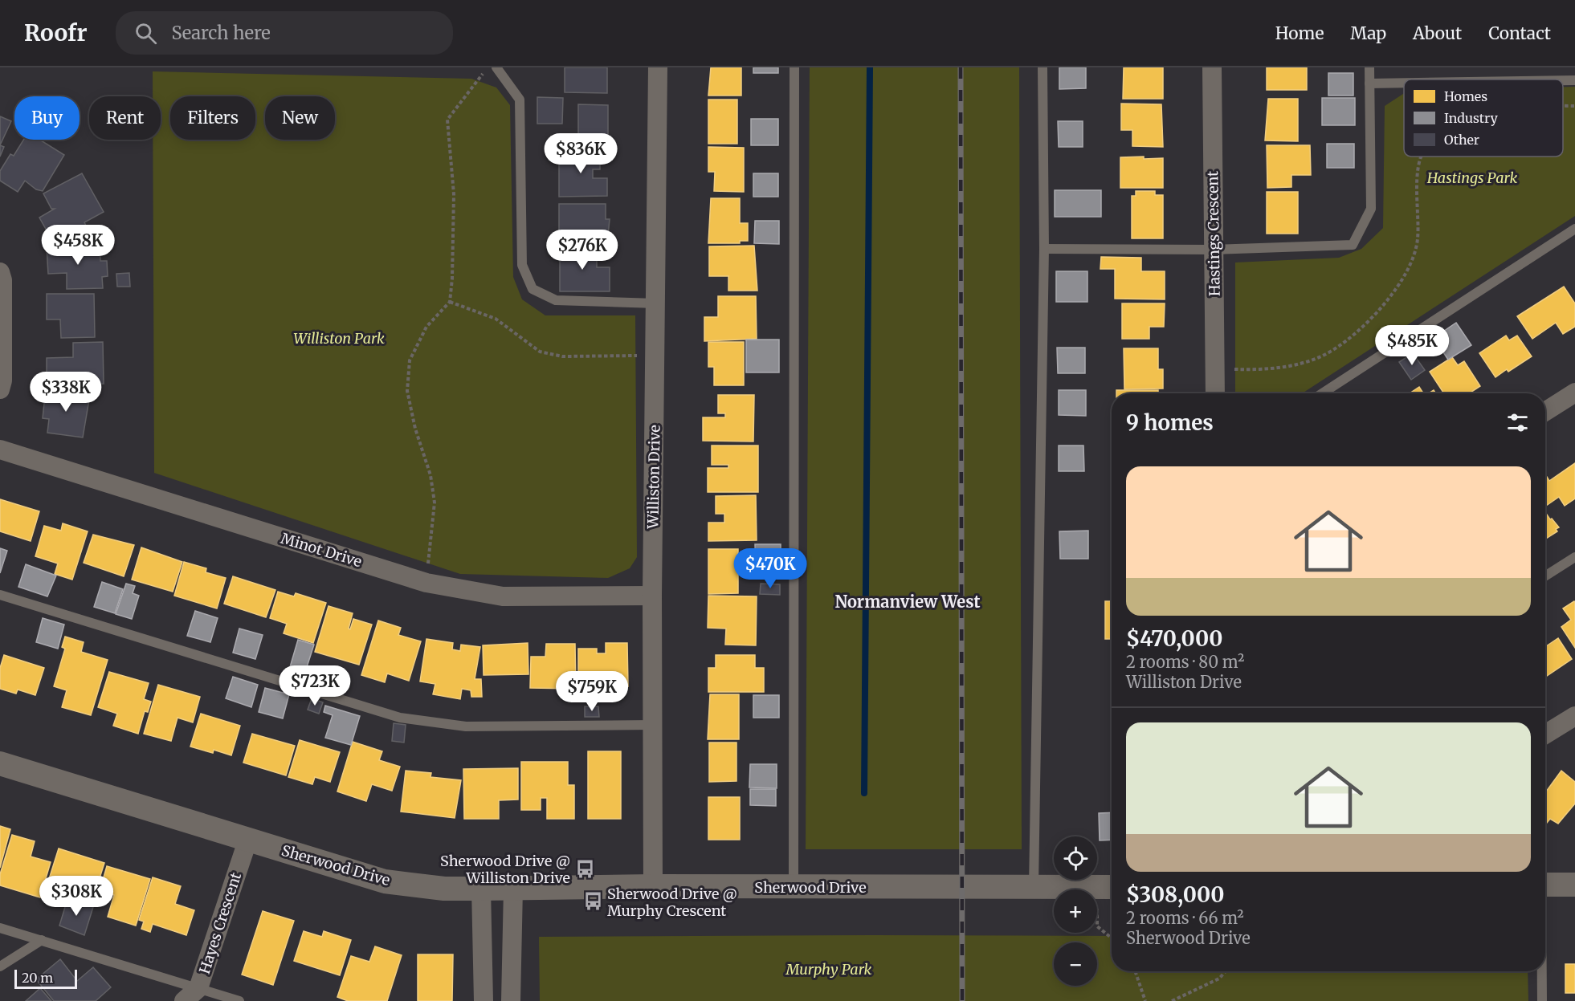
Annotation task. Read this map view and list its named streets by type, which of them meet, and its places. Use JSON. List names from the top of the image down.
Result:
{
  "streets": {
    "street": [
      "Hastings Crescent",
      "Williston Drive",
      "Minot Drive",
      "Sherwood Drive",
      "Hayes Crescent"
    ]
  },
  "crossings": [
    ["Williston Drive", "Minot Drive"],
    ["Williston Drive", "Sherwood Drive"],
    ["Sherwood Drive", "Hayes Crescent"]
  ],
  "districts": ["Normanview West"],
  "parks": ["Hastings Park", "Williston Park", "Murphy Park"],
  "places": {
    "bus stop": ["Sherwood Drive @ Williston Drive", "Sherwood Drive @ Murphy Crescent"]
  },
  "legend": ["Homes", "Industry", "Other"],
  "scale_bar": "20 m",
  "page": {
    "header": "Roofr",
    "search": "Search here",
    "nav": [
      "Home",
      "Map",
      "About",
      "Contact"
    ],
    "chip": [
      "Buy",
      "Rent",
      "Filters",
      "New"
    ],
    "price": [
      "$836K",
      "$458K",
      "$276K",
      "$485K",
      "$338K",
      "$470K",
      "$723K",
      "$759K",
      "$308K"
    ],
    "heading": "9 homes",
    "list": [
      {
        "name": "$470,000",
        "note": "2 rooms · 80 m² · Williston Drive"
      },
      {
        "name": "$308,000",
        "note": "2 rooms · 66 m² · Sherwood Drive"
      }
    ],
    "map_buttons": ["+", "−"],
    "scale": "20 m"
  }
}
